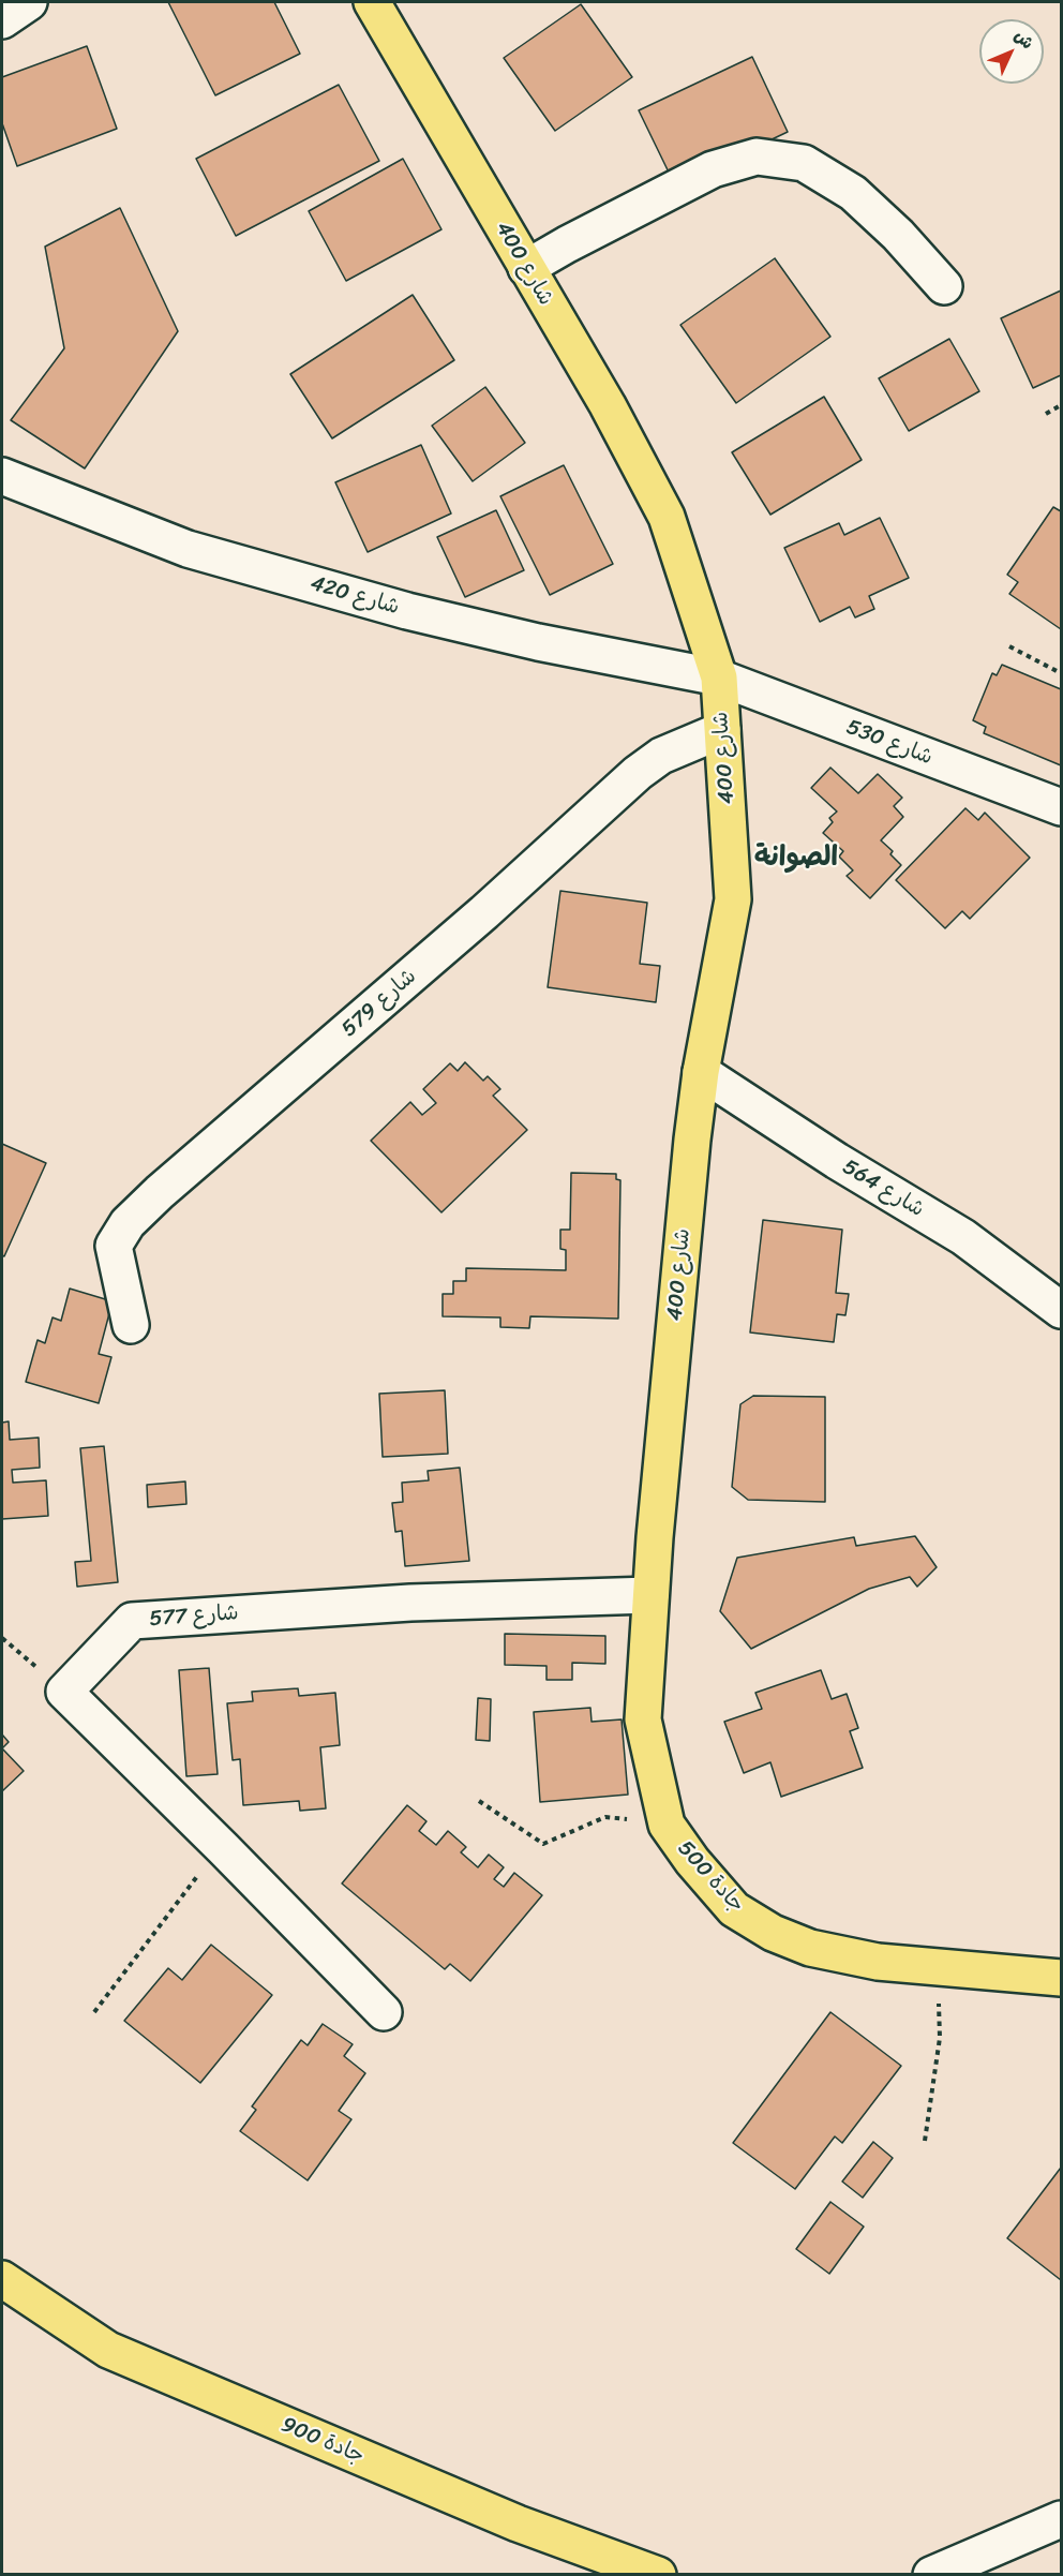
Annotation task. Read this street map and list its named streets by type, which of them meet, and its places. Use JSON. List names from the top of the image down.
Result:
{
  "streets": {
    "main road": ["شارع 400", "جادة 500", "جادة 900"],
    "street": [
      "شارع 420",
      "شارع 530",
      "شارع 579",
      "شارع 564",
      "شارع 577"
    ]
  },
  "crossings": [
    ["شارع 400", "شارع 420"],
    ["شارع 400", "شارع 530"],
    ["شارع 400", "شارع 579"],
    ["شارع 400", "شارع 564"],
    ["شارع 400", "شارع 577"],
    ["شارع 400", "جادة 500"],
    ["شارع 420", "شارع 530"],
    ["شارع 577", "جادة 500"]
  ],
  "districts": ["الصوانة"],
  "north": "top right"
}
